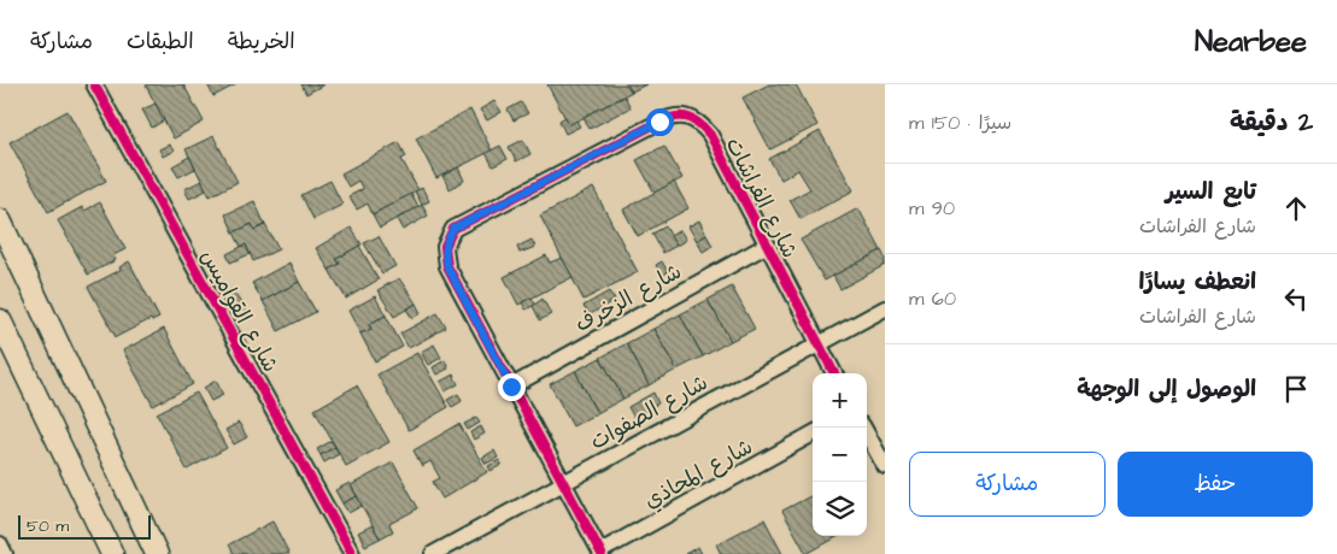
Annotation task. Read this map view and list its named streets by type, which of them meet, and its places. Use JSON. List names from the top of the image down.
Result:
{
  "streets": {
    "street": [
      "شارع الفراشات",
      "شارع الزخرف",
      "شارع القواميس",
      "شارع الصفوات",
      "شارع المحاذي"
    ]
  },
  "crossings": [
    ["شارع الفراشات", "شارع الزخرف"],
    ["شارع الفراشات", "شارع الصفوات"],
    ["شارع الفراشات", "شارع المحاذي"]
  ],
  "scale_bar": "50 m",
  "page": {
    "header": "Nearbee",
    "nav": ["الخريطة", "الطبقات", "مشاركة"],
    "heading": ["2 دقيقة", "سيرًا · 150 m"],
    "list": [
      ["تابع السير", "شارع الفراشات", "90 m"],
      ["انعطف يسارًا", "شارع الفراشات", "60 m"],
      "الوصول إلى الوجهة"
    ],
    "map_buttons": ["+", "−"],
    "buttons": ["حفظ", "مشاركة"],
    "scale": "50 m"
  }
}
